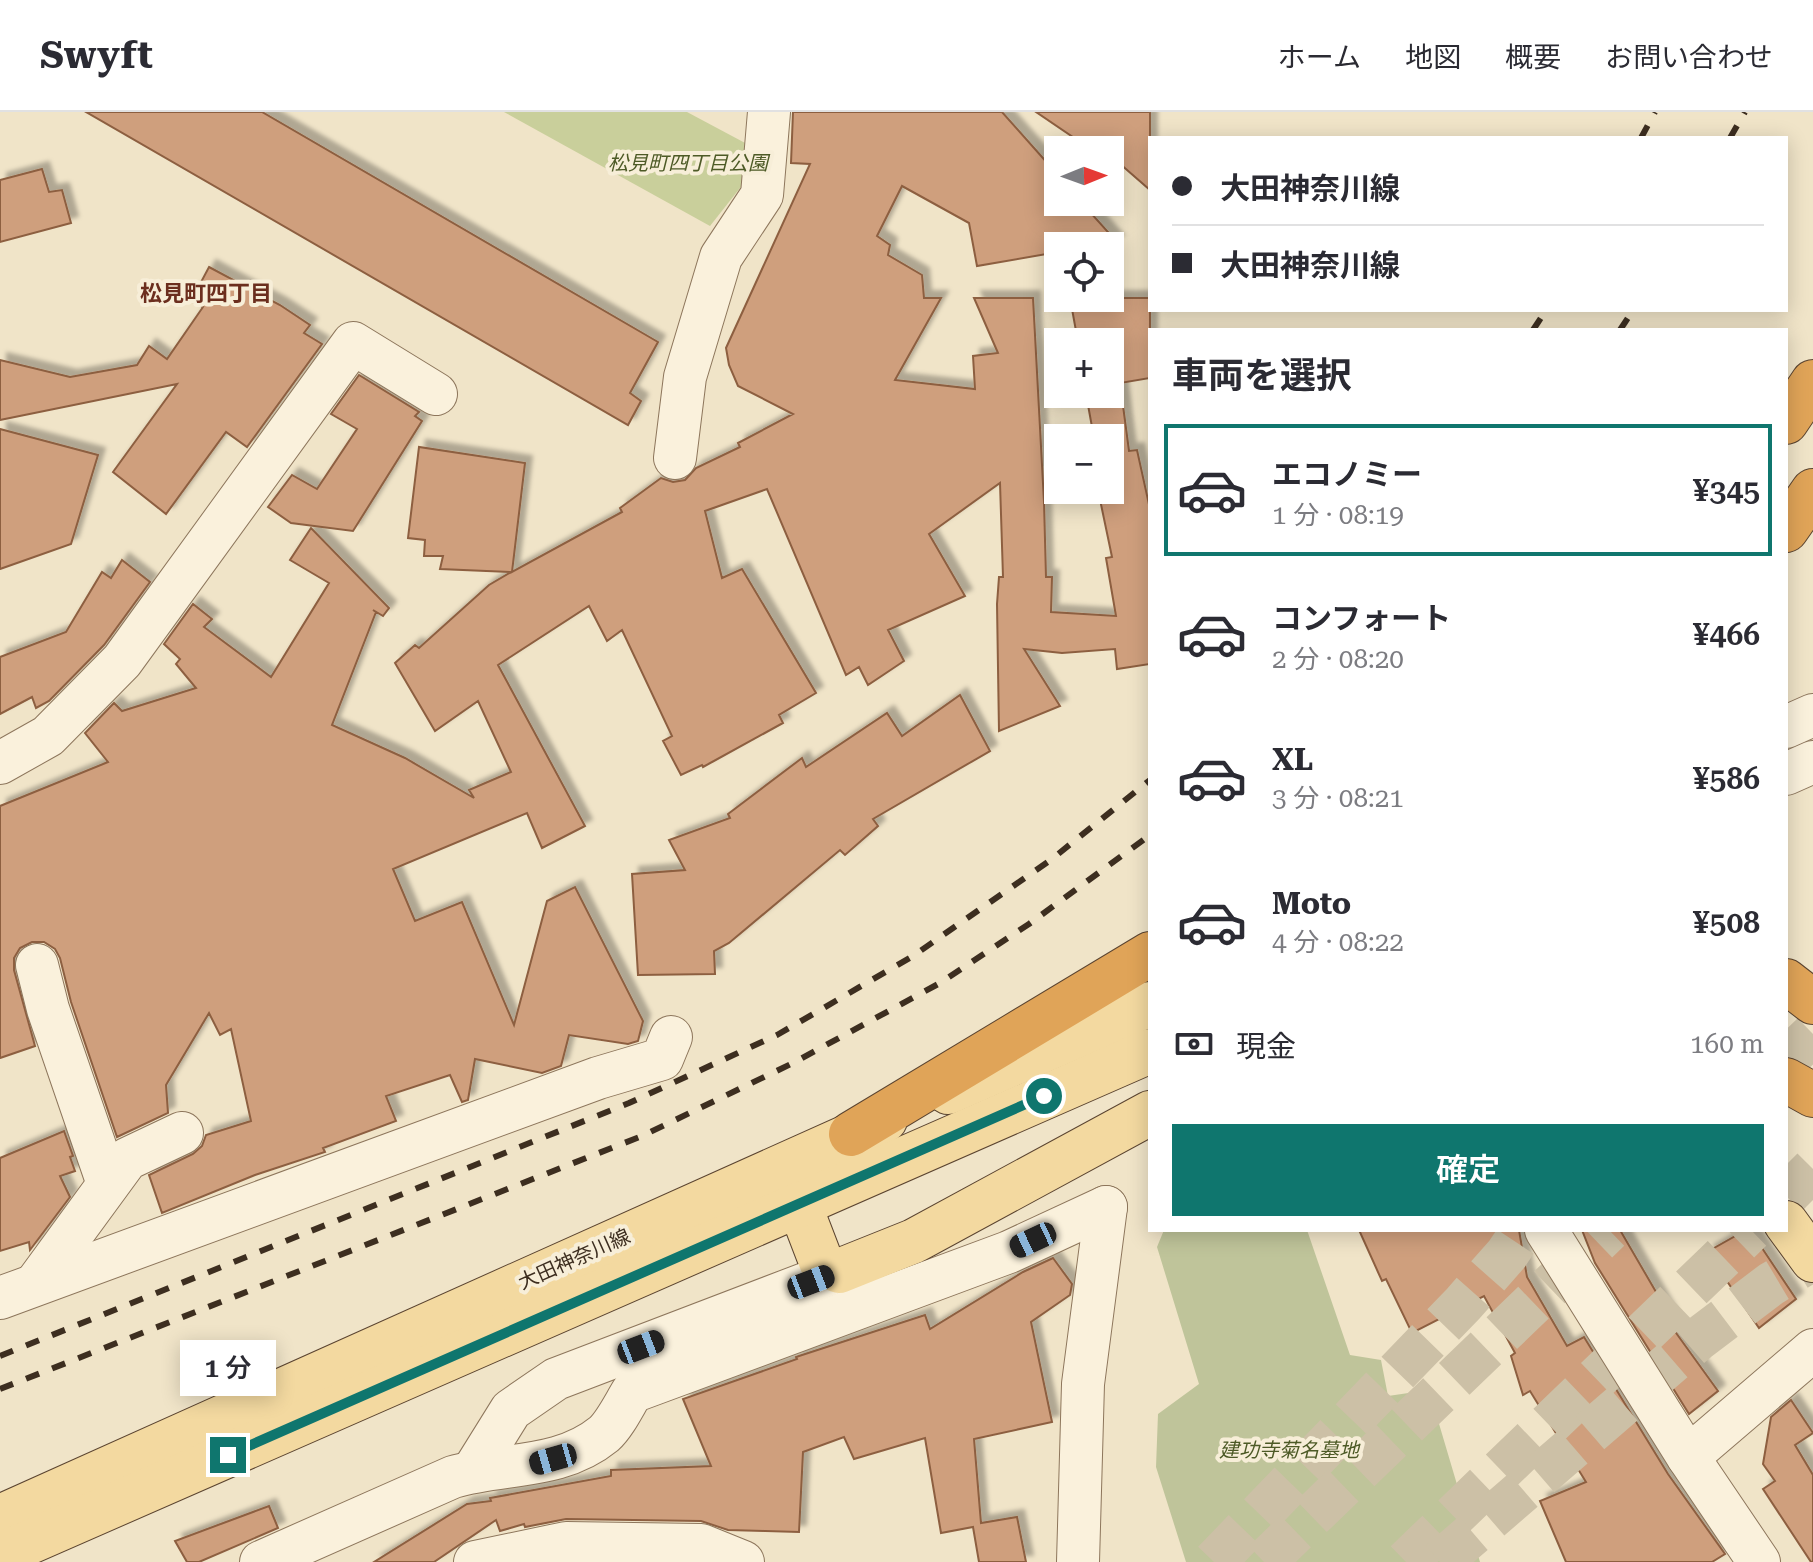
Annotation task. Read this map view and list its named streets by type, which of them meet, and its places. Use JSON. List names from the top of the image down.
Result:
{
  "streets": {
    "main road": ["大田神奈川線"]
  },
  "districts": ["松見町四丁目"],
  "parks": ["松見町四丁目公園", "建功寺菊名墓地"],
  "north": "right",
  "page": {
    "header": "Swyft",
    "nav": [
      "ホーム",
      "地図",
      "概要",
      "お問い合わせ"
    ],
    "map_buttons": ["+", "−"],
    "banner": ["大田神奈川線", "大田神奈川線"],
    "heading": "車両を選択",
    "list": [
      {
        "name": "エコノミー",
        "note": "1 分 · 08:19",
        "value": "¥345"
      },
      {
        "name": "コンフォート",
        "note": "2 分 · 08:20",
        "value": "¥466"
      },
      {
        "name": "XL",
        "note": "3 分 · 08:21",
        "value": "¥586"
      },
      {
        "name": "Moto",
        "note": "4 分 · 08:22",
        "value": "¥508"
      }
    ],
    "pay": ["現金", "160 m"],
    "buttons": "確定",
    "bubble": "1 分"
  }
}
